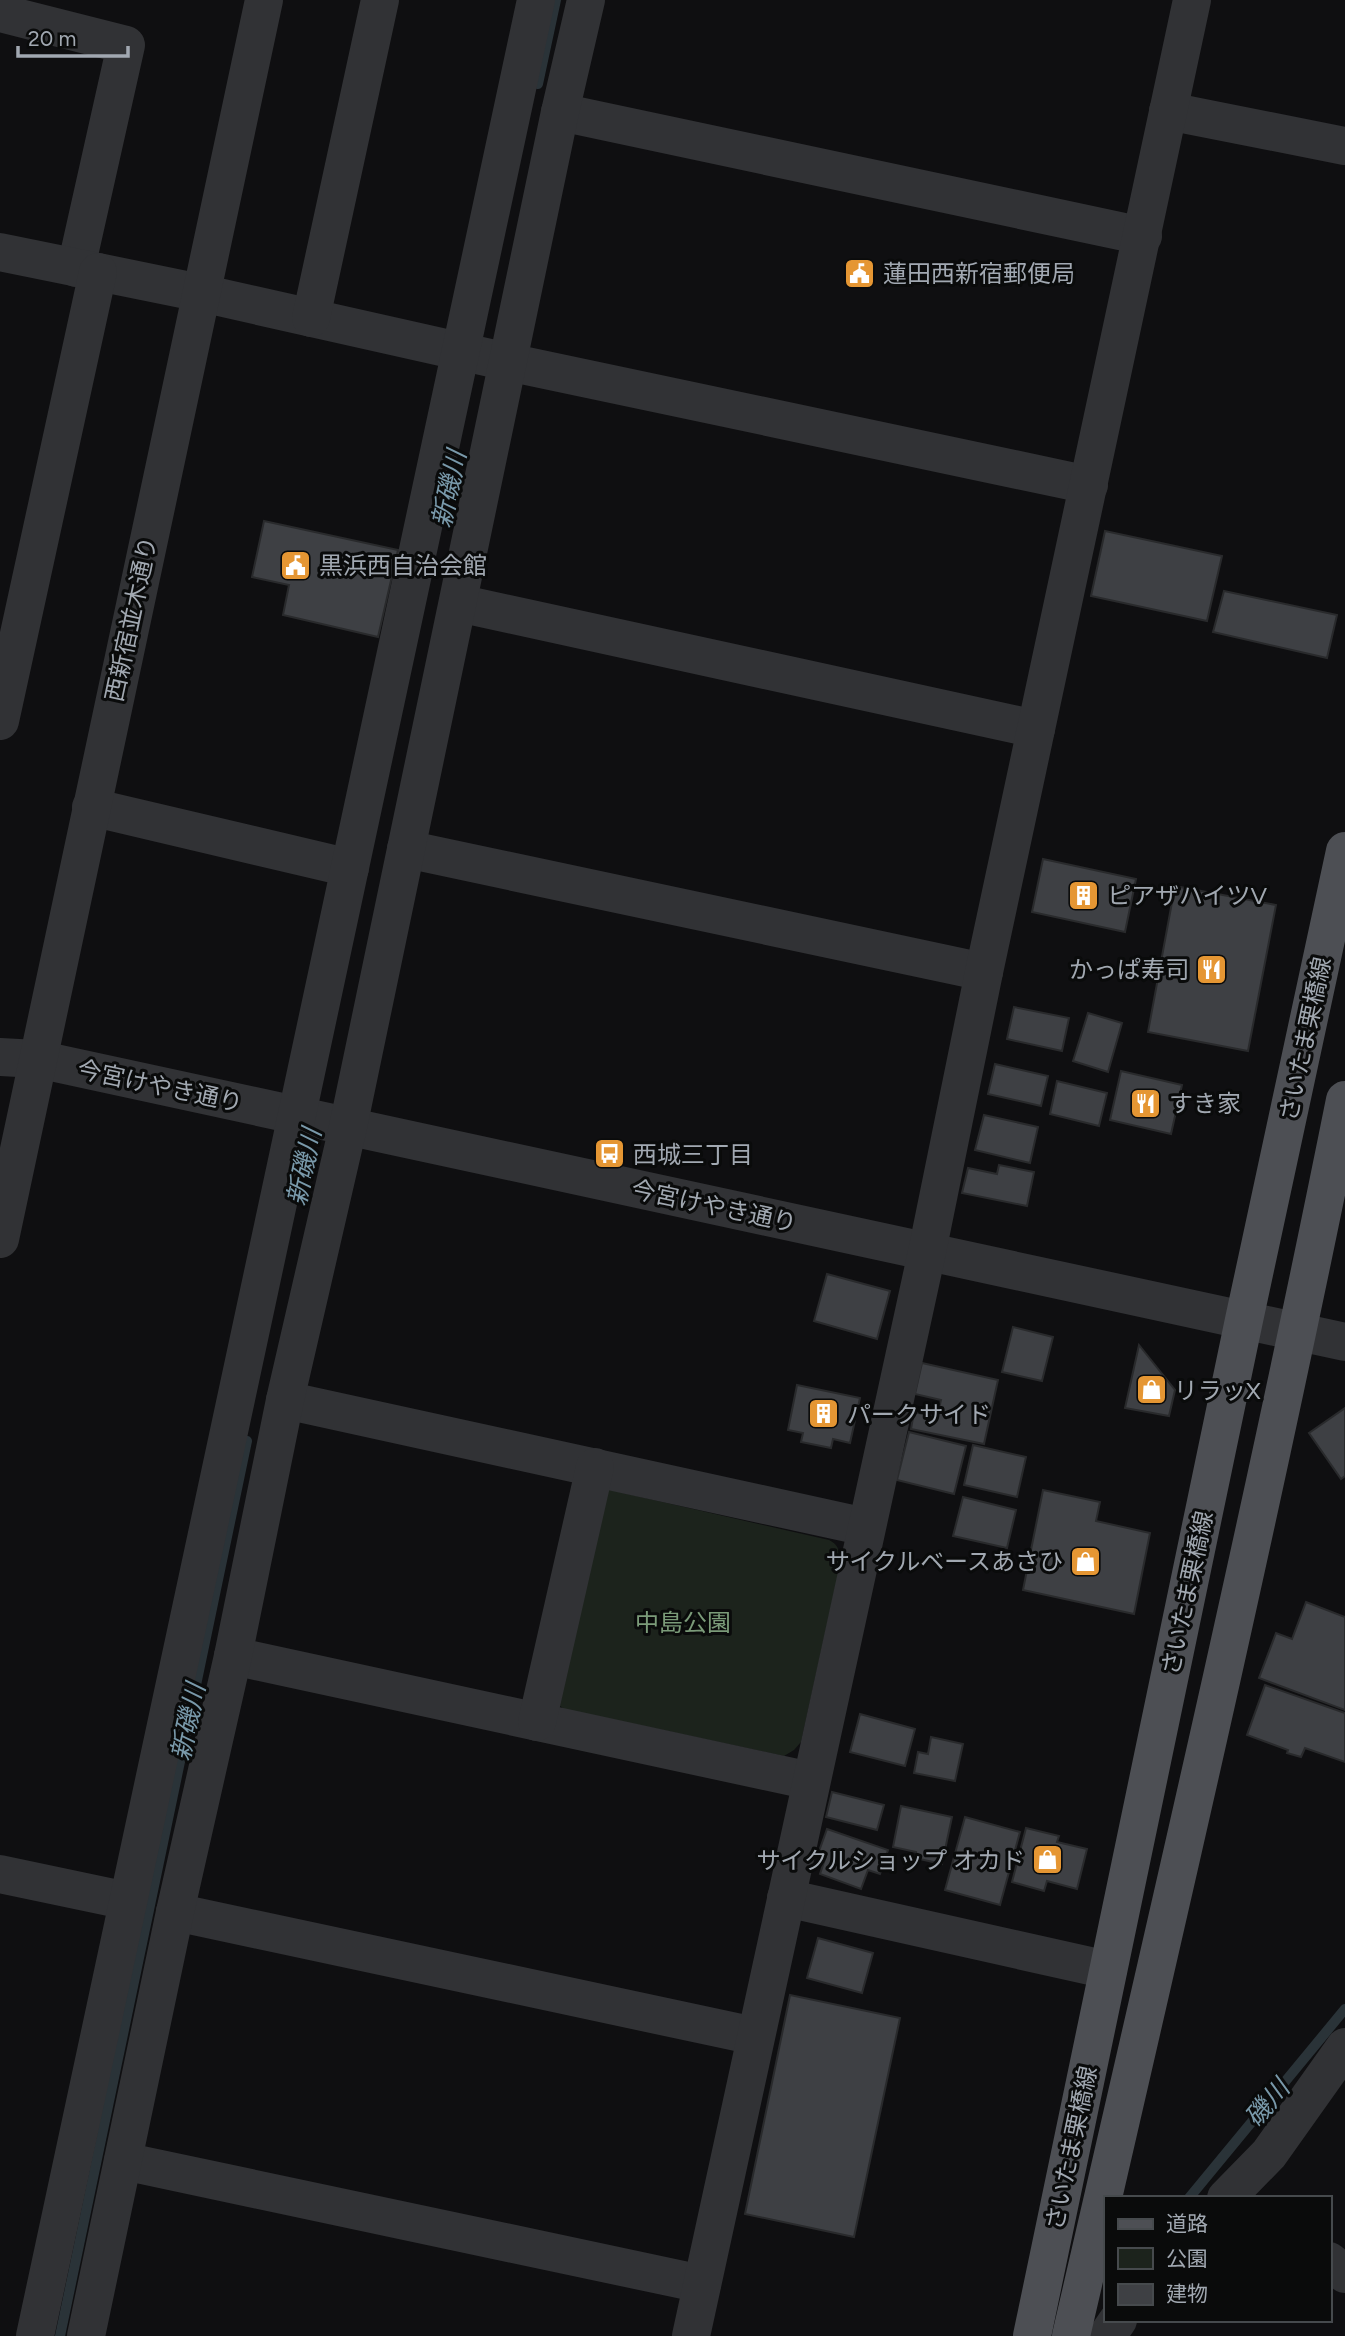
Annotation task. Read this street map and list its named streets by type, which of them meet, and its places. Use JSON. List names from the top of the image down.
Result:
{
  "streets": {
    "main road": ["さいたま栗橋線"],
    "street": ["西新宿並木通り", "今宮けやき通り"]
  },
  "crossings": [
    ["西新宿並木通り", "今宮けやき通り"],
    ["さいたま栗橋線", "今宮けやき通り"]
  ],
  "water": ["新磯川", "磯川"],
  "parks": ["中島公園"],
  "places": {
    "public building": ["蓮田西新宿郵便局", "黒浜西自治会館"],
    "building": ["ピアザハイツV", "パークサイド"],
    "restaurant": ["かっぱ寿司", "すき家"],
    "bus stop": ["西城三丁目"],
    "shop": ["リラッX", "サイクルベースあさひ", "サイクルショップ オカド"]
  },
  "legend": ["道路", "公園", "建物"],
  "scale_bar": "20 m"
}
